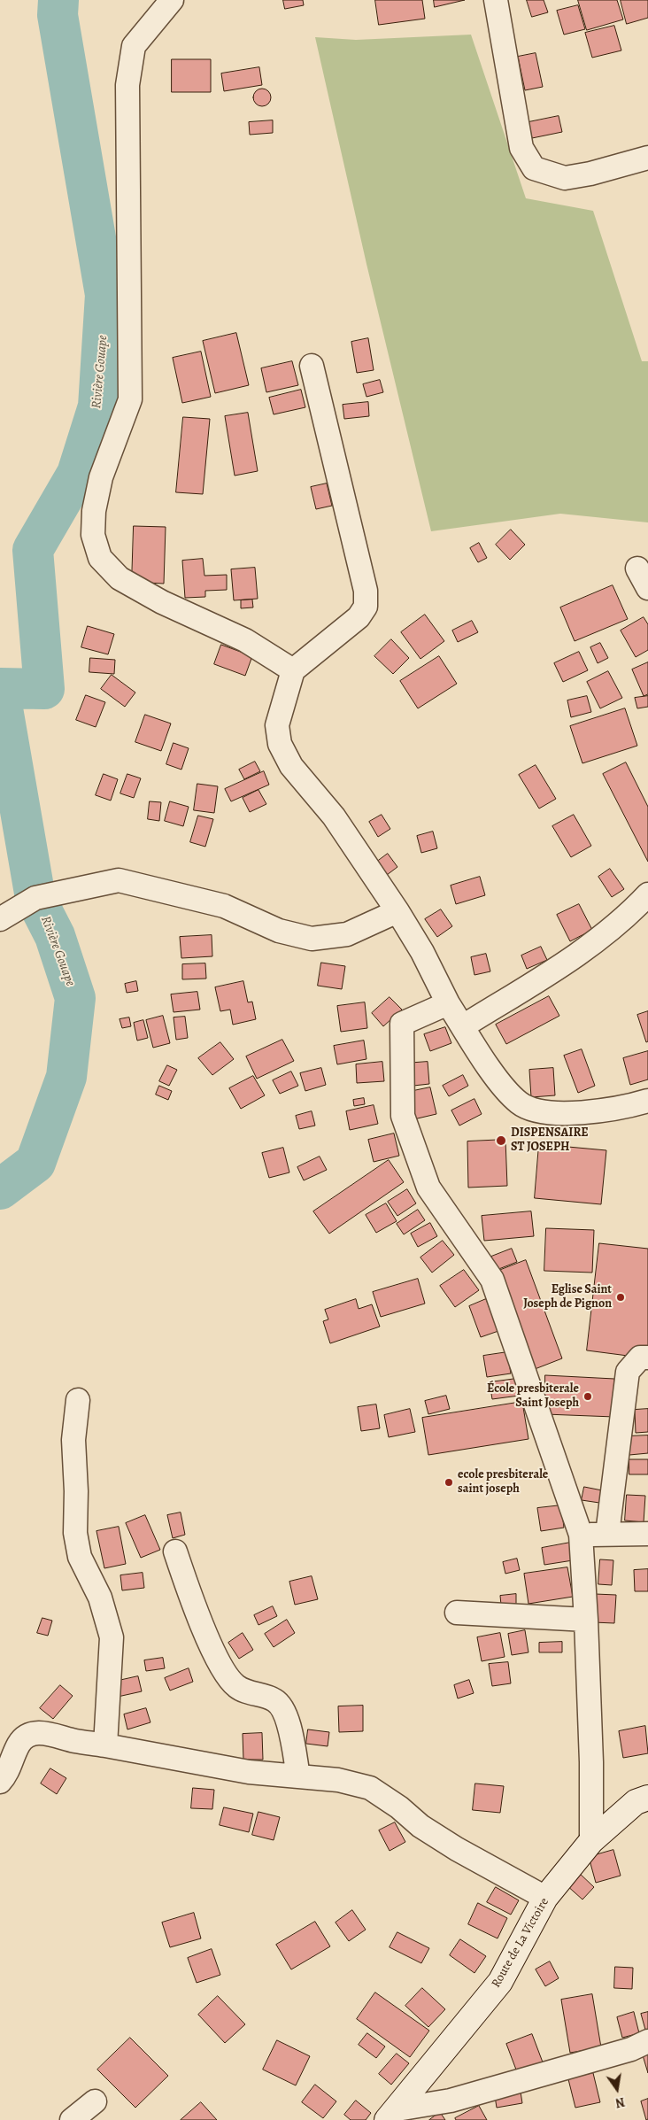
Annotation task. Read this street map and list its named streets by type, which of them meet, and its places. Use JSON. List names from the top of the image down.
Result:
{
  "streets": {
    "street": ["Route de La Victoire"]
  },
  "water": ["Rivière Gouape"],
  "places": [
    "DISPENSAIRE ST JOSEPH",
    "Eglise Saint Joseph de Pignon",
    "École presbiterale Saint Joseph",
    "ecole presbiterale saint joseph"
  ],
  "north": "bottom"
}
